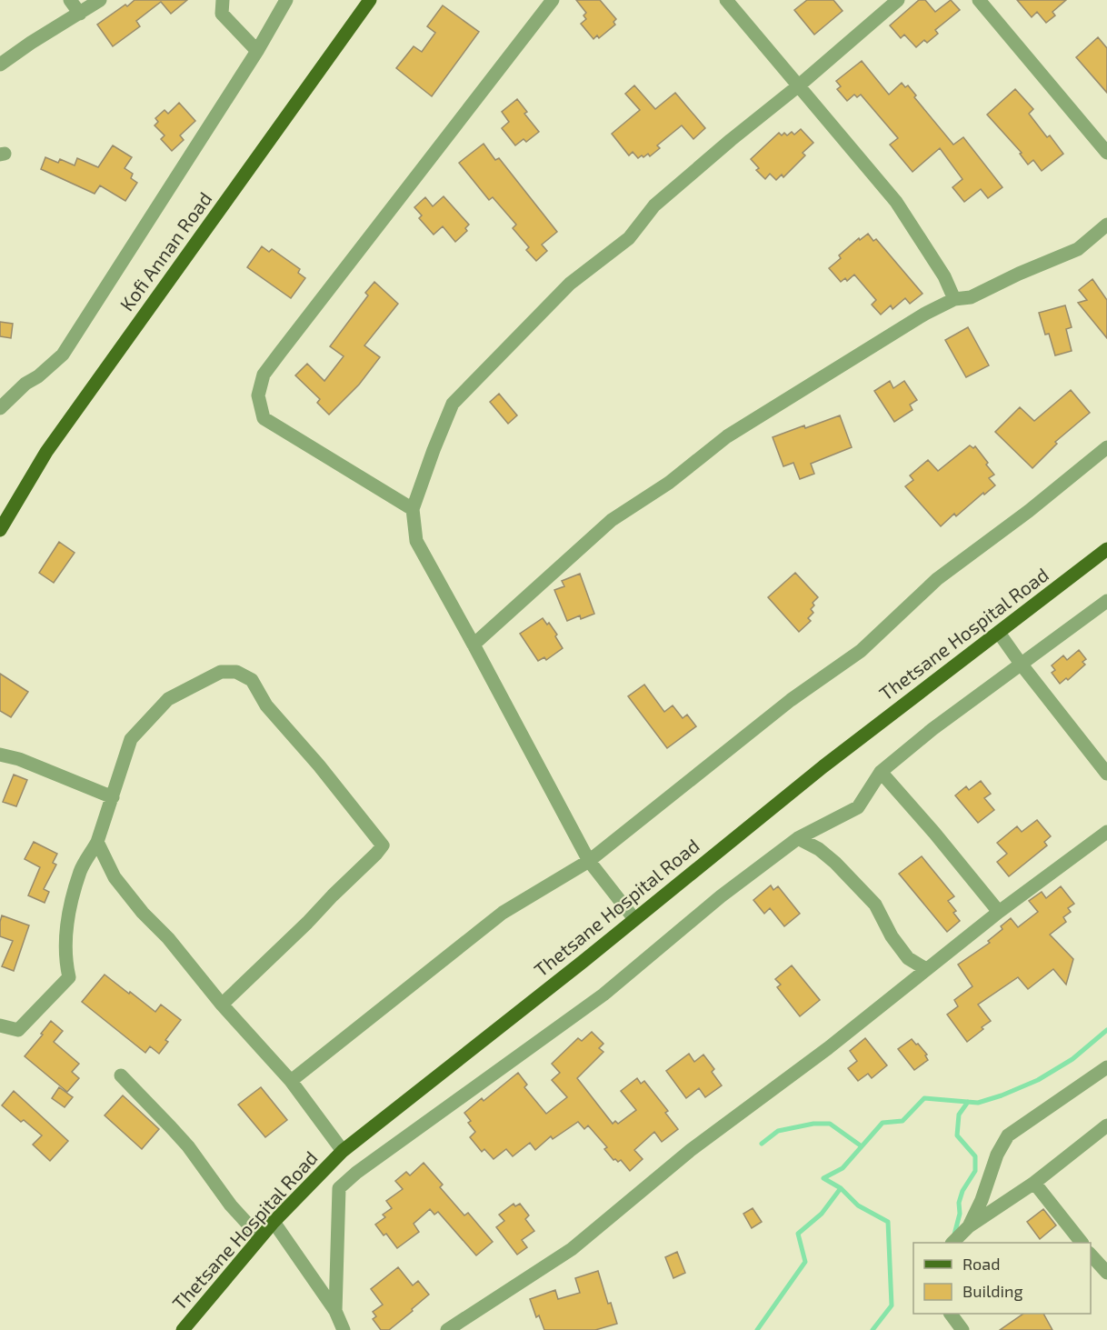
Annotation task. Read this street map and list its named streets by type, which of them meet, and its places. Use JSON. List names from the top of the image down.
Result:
{
  "streets": {
    "main road": ["Kofi Annan Road", "Thetsane Hospital Road"]
  },
  "legend": ["Road", "Building"]
}
